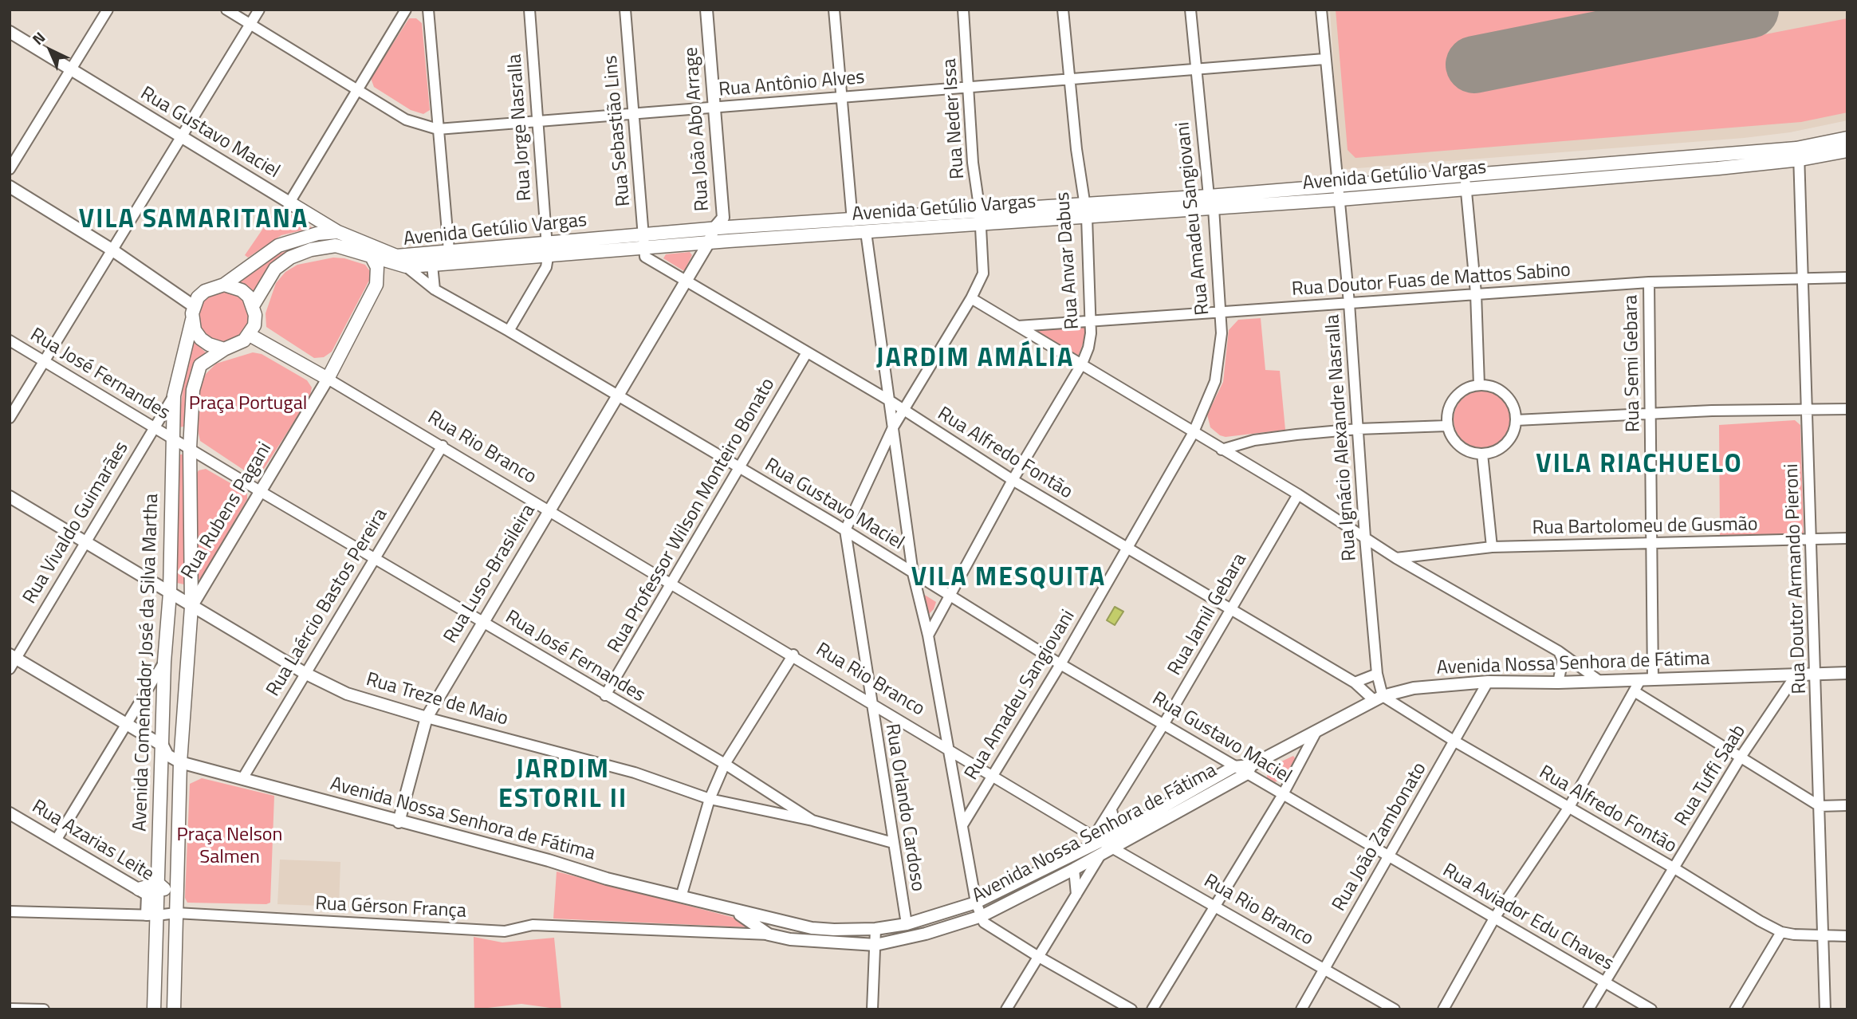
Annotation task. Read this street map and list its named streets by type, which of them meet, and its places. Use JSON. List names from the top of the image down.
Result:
{
  "streets": {
    "main road": [
      "Rua Gustavo Maciel",
      "Avenida Getúlio Vargas",
      "Rua Rubens Pagani",
      "Avenida Comendador José da Silva Martha"
    ],
    "street": [
      "Rua Antônio Alves",
      "Rua Neder Issa",
      "Rua Jorge Nasralla",
      "Rua João Abo Arrage",
      "Rua Sebastião Lins",
      "Rua Amadeu Sangiovani",
      "Rua Anvar Dabus",
      "Rua Doutor Fuas de Mattos Sabino",
      "Rua Semi Gebara",
      "Rua José Fernandes",
      "Rua Ignácio Alexandre Nasralla",
      "Rua Rio Branco",
      "Rua Alfredo Fontão",
      "Rua Professor Wilson Monteiro Bonato",
      "Rua Vivaldo Guimarães",
      "Rua Bartolomeu de Gusmão",
      "Rua Luso-Brasileira",
      "Rua Doutor Armando Pieroni",
      "Rua Laércio Bastos Pereira",
      "Rua Jamil Gebara",
      "Avenida Nossa Senhora de Fátima",
      "Rua Treze de Maio",
      "Rua Tuffi Saab",
      "Rua Orlando Cardoso",
      "Rua João Zambonato",
      "Rua Azarias Leite",
      "Rua Gérson França",
      "Rua Aviador Edu Chaves"
    ]
  },
  "crossings": [
    ["Rua Antônio Alves", "Rua Neder Issa"],
    ["Rua Antônio Alves", "Rua Jorge Nasralla"],
    ["Rua Antônio Alves", "Rua João Abo Arrage"],
    ["Rua Antônio Alves", "Rua Sebastião Lins"],
    ["Rua Antônio Alves", "Rua Amadeu Sangiovani"],
    ["Rua Antônio Alves", "Rua Anvar Dabus"],
    ["Rua Antônio Alves", "Rua Ignácio Alexandre Nasralla"],
    ["Rua Neder Issa", "Rua Gustavo Maciel"],
    ["Rua Neder Issa", "Avenida Getúlio Vargas"],
    ["Rua Neder Issa", "Rua Alfredo Fontão"],
    ["Rua Neder Issa", "Rua Orlando Cardoso"],
    ["Rua Jorge Nasralla", "Avenida Getúlio Vargas"],
    ["Rua João Abo Arrage", "Avenida Getúlio Vargas"],
    ["Rua João Abo Arrage", "Rua Luso-Brasileira"],
    ["Rua Sebastião Lins", "Avenida Getúlio Vargas"],
    ["Rua Sebastião Lins", "Rua Alfredo Fontão"],
    ["Rua Gustavo Maciel", "Avenida Getúlio Vargas"],
    ["Rua Gustavo Maciel", "Rua Amadeu Sangiovani"],
    ["Rua Gustavo Maciel", "Rua Anvar Dabus"],
    ["Rua Gustavo Maciel", "Rua Professor Wilson Monteiro Bonato"],
    ["Rua Gustavo Maciel", "Rua Luso-Brasileira"],
    ["Rua Gustavo Maciel", "Rua Jamil Gebara"],
    ["Rua Gustavo Maciel", "Avenida Nossa Senhora de Fátima"],
    ["Rua Gustavo Maciel", "Rua Orlando Cardoso"],
    ["Rua Gustavo Maciel", "Rua João Zambonato"],
    ["Rua Gustavo Maciel", "Rua Aviador Edu Chaves"],
    ["Avenida Getúlio Vargas", "Rua Amadeu Sangiovani"],
    ["Avenida Getúlio Vargas", "Rua Anvar Dabus"],
    ["Avenida Getúlio Vargas", "Rua Ignácio Alexandre Nasralla"],
    ["Avenida Getúlio Vargas", "Rua Alfredo Fontão"],
    ["Avenida Getúlio Vargas", "Rua Luso-Brasileira"],
    ["Avenida Getúlio Vargas", "Rua Doutor Armando Pieroni"],
    ["Rua Amadeu Sangiovani", "Rua Doutor Fuas de Mattos Sabino"],
    ["Rua Amadeu Sangiovani", "Rua Rio Branco"],
    ["Rua Amadeu Sangiovani", "Rua Alfredo Fontão"],
    ["Rua Anvar Dabus", "Rua Doutor Fuas de Mattos Sabino"],
    ["Rua Anvar Dabus", "Rua Alfredo Fontão"],
    ["Rua Doutor Fuas de Mattos Sabino", "Rua Semi Gebara"],
    ["Rua Doutor Fuas de Mattos Sabino", "Rua Ignácio Alexandre Nasralla"],
    ["Rua Doutor Fuas de Mattos Sabino", "Rua Doutor Armando Pieroni"],
    ["Rua Semi Gebara", "Rua Bartolomeu de Gusmão"],
    ["Rua Semi Gebara", "Avenida Nossa Senhora de Fátima"],
    ["Rua José Fernandes", "Rua Rubens Pagani"],
    ["Rua José Fernandes", "Rua Professor Wilson Monteiro Bonato"],
    ["Rua José Fernandes", "Rua Vivaldo Guimarães"],
    ["Rua José Fernandes", "Rua Luso-Brasileira"],
    ["Rua José Fernandes", "Rua Laércio Bastos Pereira"],
    ["Rua José Fernandes", "Avenida Comendador José da Silva Martha"],
    ["Rua José Fernandes", "Rua Treze de Maio"],
    ["Rua Ignácio Alexandre Nasralla", "Rua Alfredo Fontão"],
    ["Rua Ignácio Alexandre Nasralla", "Avenida Nossa Senhora de Fátima"],
    ["Rua Rio Branco", "Rua Rubens Pagani"],
    ["Rua Rio Branco", "Rua Professor Wilson Monteiro Bonato"],
    ["Rua Rio Branco", "Rua Luso-Brasileira"],
    ["Rua Rio Branco", "Rua Laércio Bastos Pereira"],
    ["Rua Rio Branco", "Rua Jamil Gebara"],
    ["Rua Rio Branco", "Avenida Nossa Senhora de Fátima"],
    ["Rua Rio Branco", "Rua Orlando Cardoso"],
    ["Rua Rio Branco", "Rua João Zambonato"],
    ["Rua Alfredo Fontão", "Rua Professor Wilson Monteiro Bonato"],
    ["Rua Alfredo Fontão", "Rua Luso-Brasileira"],
    ["Rua Alfredo Fontão", "Rua Doutor Armando Pieroni"],
    ["Rua Alfredo Fontão", "Rua Jamil Gebara"],
    ["Rua Alfredo Fontão", "Avenida Nossa Senhora de Fátima"],
    ["Rua Alfredo Fontão", "Rua Tuffi Saab"],
    ["Rua Alfredo Fontão", "Rua João Zambonato"],
    ["Rua Rubens Pagani", "Avenida Comendador José da Silva Martha"],
    ["Rua Rubens Pagani", "Rua Treze de Maio"],
    ["Rua Vivaldo Guimarães", "Avenida Comendador José da Silva Martha"],
    ["Rua Vivaldo Guimarães", "Rua Treze de Maio"],
    ["Rua Bartolomeu de Gusmão", "Rua Doutor Armando Pieroni"],
    ["Rua Luso-Brasileira", "Avenida Nossa Senhora de Fátima"],
    ["Rua Luso-Brasileira", "Rua Treze de Maio"],
    ["Rua Doutor Armando Pieroni", "Avenida Nossa Senhora de Fátima"],
    ["Rua Laércio Bastos Pereira", "Avenida Nossa Senhora de Fátima"],
    ["Rua Laércio Bastos Pereira", "Rua Treze de Maio"],
    ["Rua Jamil Gebara", "Avenida Nossa Senhora de Fátima"],
    ["Avenida Comendador José da Silva Martha", "Avenida Nossa Senhora de Fátima"],
    ["Avenida Comendador José da Silva Martha", "Rua Treze de Maio"],
    ["Avenida Comendador José da Silva Martha", "Rua Azarias Leite"],
    ["Avenida Comendador José da Silva Martha", "Rua Gérson França"],
    ["Avenida Nossa Senhora de Fátima", "Rua Tuffi Saab"],
    ["Avenida Nossa Senhora de Fátima", "Rua Orlando Cardoso"],
    ["Avenida Nossa Senhora de Fátima", "Rua João Zambonato"],
    ["Avenida Nossa Senhora de Fátima", "Rua Gérson França"],
    ["Rua Treze de Maio", "Rua Orlando Cardoso"],
    ["Rua Tuffi Saab", "Rua Aviador Edu Chaves"],
    ["Rua João Zambonato", "Rua Aviador Edu Chaves"]
  ],
  "districts": [
    "VILA SAMARITANA",
    "JARDIM AMÁLIA",
    "VILA RIACHUELO",
    "VILA MESQUITA",
    "JARDIM ESTORIL II"
  ],
  "parks": ["Praça Portugal", "Praça Nelson Salmen"],
  "north": "top left"
}
